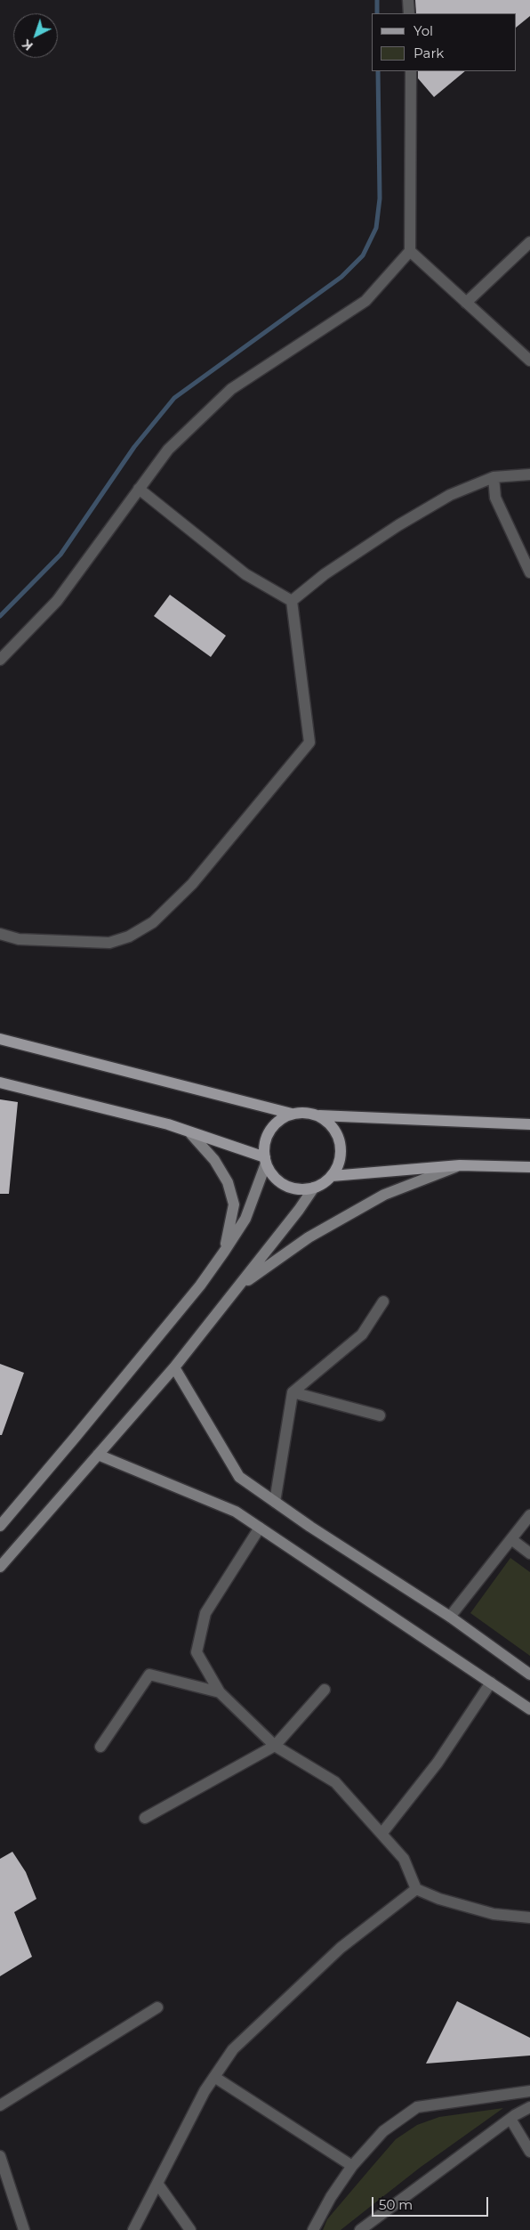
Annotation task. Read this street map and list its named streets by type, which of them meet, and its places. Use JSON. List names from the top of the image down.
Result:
{
  "legend": ["Yol", "Park"],
  "scale_bar": "50 m",
  "north": "bottom left"
}
